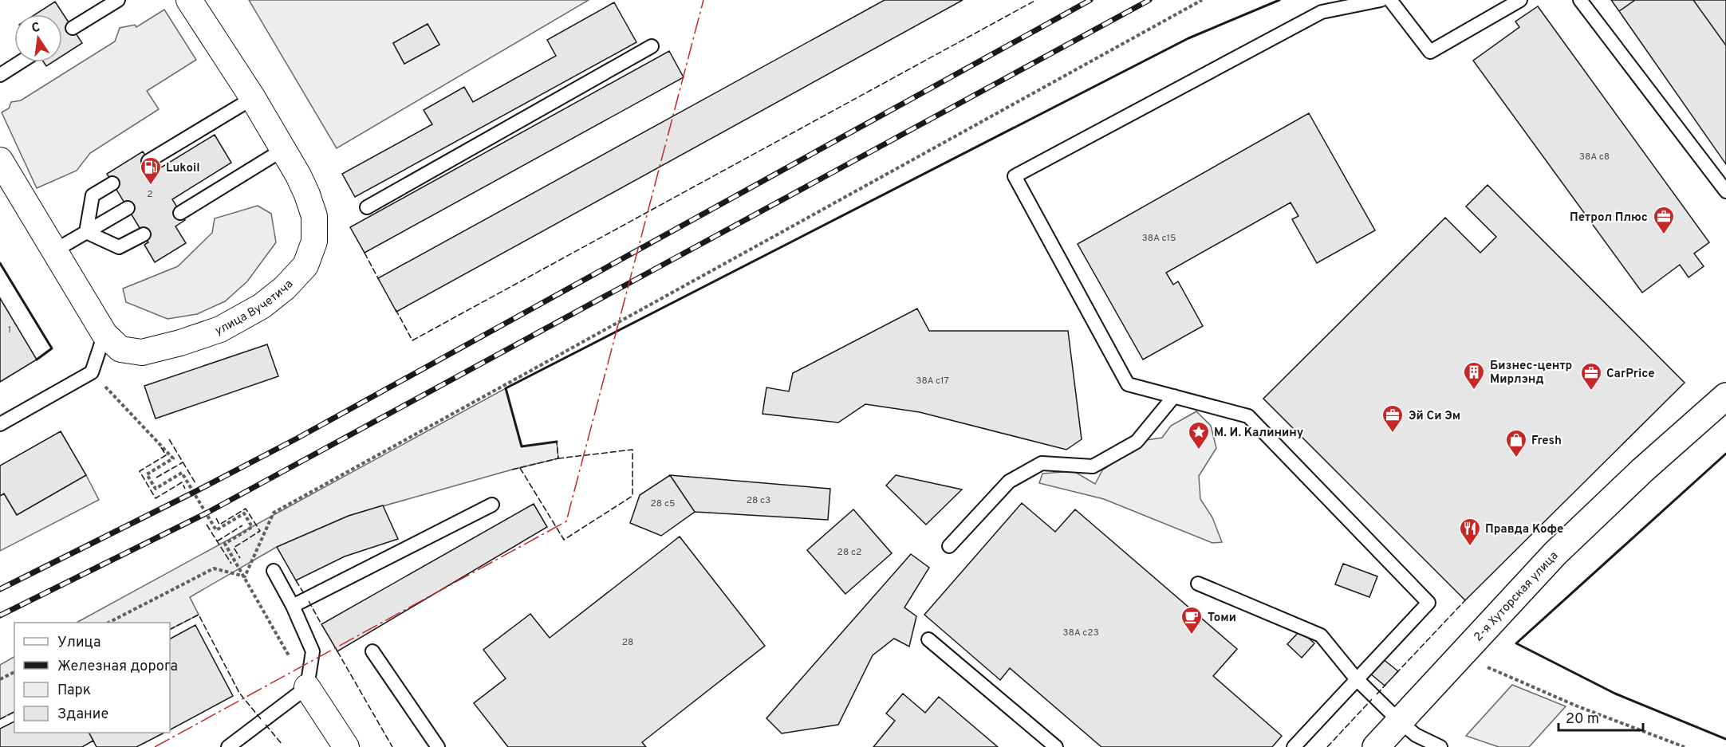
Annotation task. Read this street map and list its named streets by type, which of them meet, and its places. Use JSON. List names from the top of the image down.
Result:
{
  "streets": {
    "street": ["улица Вучетича", "2-я Хуторская улица"]
  },
  "places": {
    "fuel station": ["Lukoil"],
    "office": ["Петрол Плюс", "CarPrice", "Эй Си Эм"],
    "building": ["Бизнес-центр Мирлэнд"],
    "place": ["М. И. Калинину"],
    "shop": ["Fresh"],
    "restaurant": ["Правда Кофе"],
    "cafe": ["Томи"]
  },
  "house_numbers": [
    "38А с8",
    "2",
    "38А с15",
    "1",
    "38А с17",
    "28 с3",
    "28 с5",
    "28 с2",
    "38А с23",
    "28"
  ],
  "legend": [
    "Улица",
    "Железная дорога",
    "Парк",
    "Здание"
  ],
  "scale_bar": "20 m",
  "north": "top"
}
